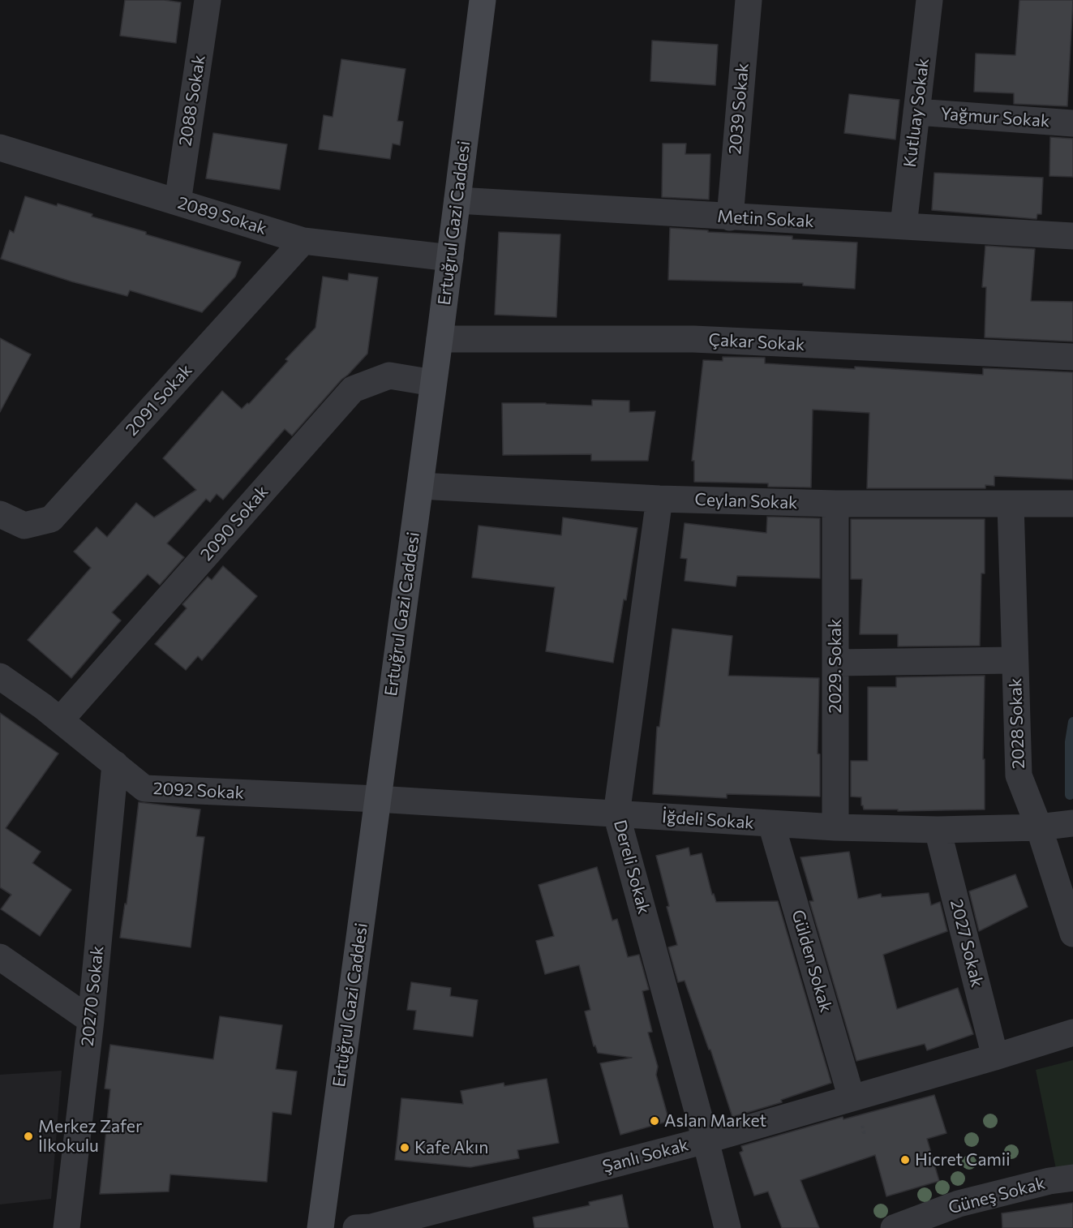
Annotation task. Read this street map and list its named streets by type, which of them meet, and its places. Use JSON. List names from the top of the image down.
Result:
{
  "streets": {
    "main road": ["Ertuğrul Gazi Caddesi"],
    "street": [
      "2088 Sokak",
      "2039 Sokak",
      "Kutluay Sokak",
      "Yağmur Sokak",
      "2089 Sokak",
      "Metin Sokak",
      "Çakar Sokak",
      "2091 Sokak",
      "Ceylan Sokak",
      "2090 Sokak",
      "2029. Sokak",
      "2028 Sokak",
      "2092 Sokak",
      "İğdeli Sokak",
      "Dereli Sokak",
      "2027 Sokak",
      "Gülden Sokak",
      "20270 Sokak",
      "Şanlı Sokak",
      "Güneş Sokak"
    ]
  },
  "crossings": [
    ["2088 Sokak", "2089 Sokak"],
    ["2039 Sokak", "Metin Sokak"],
    ["Kutluay Sokak", "Yağmur Sokak"],
    ["Kutluay Sokak", "Metin Sokak"],
    ["2089 Sokak", "Ertuğrul Gazi Caddesi"],
    ["2089 Sokak", "2091 Sokak"],
    ["Metin Sokak", "Ertuğrul Gazi Caddesi"],
    ["Ertuğrul Gazi Caddesi", "Çakar Sokak"],
    ["Ertuğrul Gazi Caddesi", "Ceylan Sokak"],
    ["Ertuğrul Gazi Caddesi", "2090 Sokak"],
    ["Ertuğrul Gazi Caddesi", "2092 Sokak"],
    ["Ertuğrul Gazi Caddesi", "İğdeli Sokak"],
    ["Ceylan Sokak", "2029. Sokak"],
    ["Ceylan Sokak", "2028 Sokak"],
    ["Ceylan Sokak", "Dereli Sokak"],
    ["2090 Sokak", "2092 Sokak"],
    ["2029. Sokak", "İğdeli Sokak"],
    ["2028 Sokak", "İğdeli Sokak"],
    ["2092 Sokak", "İğdeli Sokak"],
    ["2092 Sokak", "20270 Sokak"],
    ["İğdeli Sokak", "Dereli Sokak"],
    ["İğdeli Sokak", "2027 Sokak"],
    ["İğdeli Sokak", "Gülden Sokak"],
    ["Dereli Sokak", "Şanlı Sokak"],
    ["2027 Sokak", "Şanlı Sokak"],
    ["Gülden Sokak", "Şanlı Sokak"]
  ],
  "places": [
    "Aslan Market",
    "Merkez Zafer İlkokulu",
    "Kafe Akın",
    "Hicret Camii"
  ]
}
